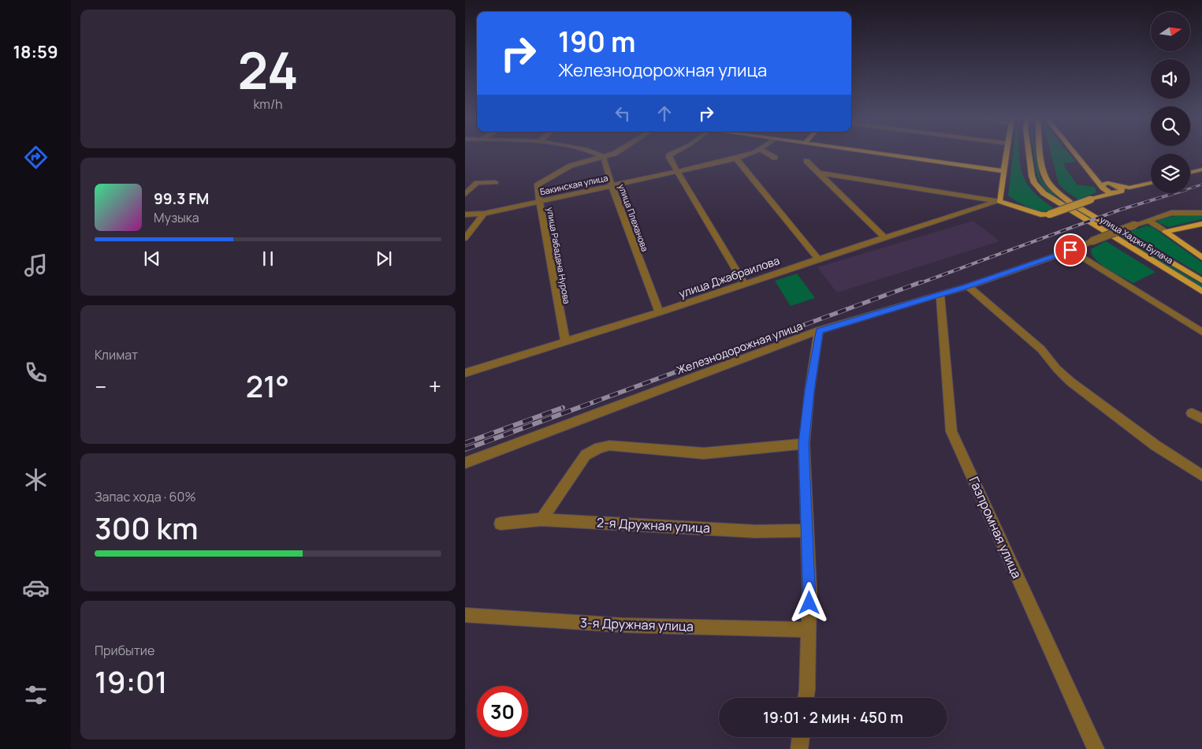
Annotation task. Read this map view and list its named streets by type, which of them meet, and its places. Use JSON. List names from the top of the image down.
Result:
{
  "streets": {
    "main road": ["улица Хаджи Булача"],
    "street": [
      "Бакинская улица",
      "улица Плеханова",
      "улица Рабадана Нурова",
      "улица Джабраилова",
      "Железнодорожная улица",
      "2-я Дружная улица",
      "Газпромная улица",
      "3-я Дружная улица"
    ]
  },
  "crossings": [
    ["Бакинская улица", "улица Плеханова"],
    ["Бакинская улица", "улица Рабадана Нурова"],
    ["улица Плеханова", "улица Рабадана Нурова"],
    ["улица Плеханова", "улица Джабраилова"],
    ["улица Рабадана Нурова", "улица Джабраилова"],
    ["Железнодорожная улица", "Газпромная улица"]
  ],
  "north": "right",
  "page": {
    "tabs": "18:59",
    "tile": [
      ["24", "km/h"],
      "Климат",
      ["Запас хода · 60%", "300 km"],
      ["Прибытие", "19:01"]
    ],
    "turn": ["190 m", "Железнодорожная улица"],
    "song": ["99.3 FM", "Музыка"],
    "heat": ["−", "21°", "+"],
    "limit": "30",
    "trip": "19:01 · 2 мин · 450 m"
  }
}
